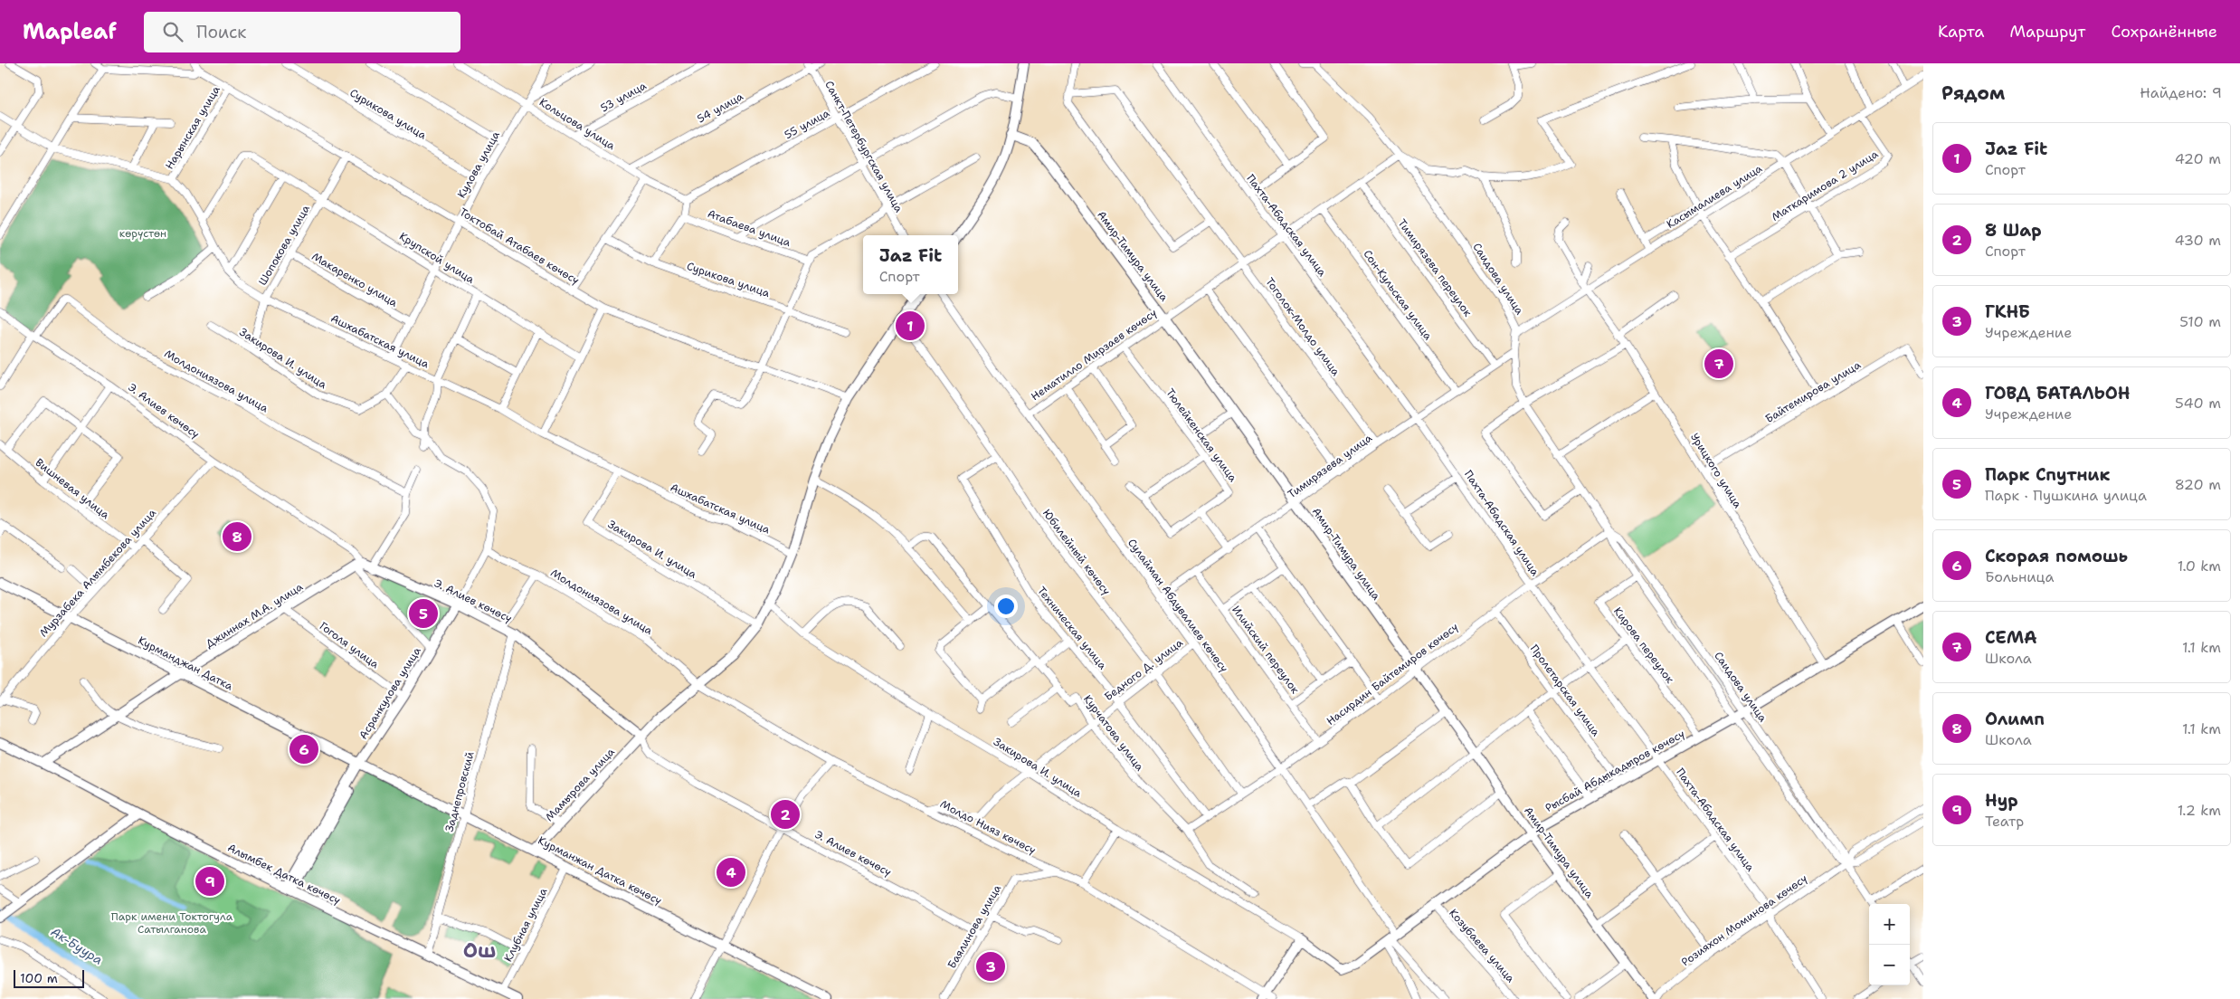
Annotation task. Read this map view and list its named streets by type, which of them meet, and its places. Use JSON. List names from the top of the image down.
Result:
{
  "streets": {
    "main road": [
      "Амир-Тимура улица",
      "Э. Алиев көчөсү",
      "Джиннах М.А. улица",
      "Курманджан Датка",
      "Асранкулова улица",
      "Рысбай Абдыкадыров көчөсү",
      "Мамырова улица",
      "Курманжан Датка көчөсү",
      "Алымбек Датка көчөсү"
    ],
    "street": [
      "53 улица",
      "54 улица",
      "Сурикова улица",
      "Кольцова улица",
      "55 улица",
      "Нарынская улица",
      "Санкт-Петербургская улица",
      "Кулова улица",
      "Маткаримова 2 улица",
      "Касымалиева улица",
      "Пахта-Абадская улица",
      "Атабаева улица",
      "Шопокова улица",
      "Токтобай Атабаев көчөсү",
      "Крупской улица",
      "Тимирязева переулок",
      "Саидова улица",
      "Макаренко улица",
      "Сон-Кульская улица",
      "Тоголок-Молдо улица",
      "Ашхабатская улица",
      "Нематилло Мирзаев көчөсү",
      "Закирова И. улица",
      "Молдониязова улица",
      "Байтемирова улица",
      "Тюлейкенская улица",
      "Тимирязева улица",
      "Урицкого улица",
      "Вишневая улица",
      "Юбилейный көчөсү",
      "Мурзабека Алымбекова улица",
      "Сулайман Абдувалиев көчөсү",
      "Техническая улица",
      "Гоголя улица",
      "Кирова переулок",
      "Илийский переулок",
      "Бедного Д. улица",
      "Насирдин Байтемиров көчөсү",
      "Пролетарская улица",
      "Курчатова улица",
      "Заднепровский",
      "Молдо Нияз көчөсү",
      "Розияхон Моминова көчөсү",
      "Клубная улица",
      "Баялинова улица",
      "Козубаева улица"
    ]
  },
  "crossings": [
    ["53 улица", "Кольцова улица"],
    ["54 улица", "Кольцова улица"],
    ["54 улица", "Санкт-Петербургская улица"],
    ["Сурикова улица", "Кулова улица"],
    ["Кольцова улица", "55 улица"],
    ["Кольцова улица", "Кулова улица"],
    ["55 улица", "Санкт-Петербургская улица"],
    ["Нарынская улица", "Токтобай Атабаев көчөсү"],
    ["Нарынская улица", "Ашхабатская улица"],
    ["Кулова улица", "Токтобай Атабаев көчөсү"],
    ["Кулова улица", "Крупской улица"],
    ["Кулова улица", "Макаренко улица"],
    ["Кулова улица", "Ашхабатская улица"],
    ["Маткаримова 2 улица", "Касымалиева улица"],
    ["Касымалиева улица", "Саидова улица"],
    ["Касымалиева улица", "Урицкого улица"],
    ["Пахта-Абадская улица", "Нематилло Мирзаев көчөсү"],
    ["Пахта-Абадская улица", "Тимирязева улица"],
    ["Пахта-Абадская улица", "Насирдин Байтемиров көчөсү"],
    ["Пахта-Абадская улица", "Рысбай Абдыкадыров көчөсү"],
    ["Пахта-Абадская улица", "Розияхон Моминова көчөсү"],
    ["Шопокова улица", "Токтобай Атабаев көчөсү"],
    ["Шопокова улица", "Крупской улица"],
    ["Шопокова улица", "Макаренко улица"],
    ["Шопокова улица", "Ашхабатская улица"],
    ["Шопокова улица", "Закирова И. улица"],
    ["Токтобай Атабаев көчөсү", "Мамырова улица"],
    ["Амир-Тимура улица", "Нематилло Мирзаев көчөсү"],
    ["Амир-Тимура улица", "Тимирязева улица"],
    ["Амир-Тимура улица", "Насирдин Байтемиров көчөсү"],
    ["Амир-Тимура улица", "Рысбай Абдыкадыров көчөсү"],
    ["Крупской улица", "Ашхабатская улица"],
    ["Тимирязева переулок", "Нематилло Мирзаев көчөсү"],
    ["Тимирязева переулок", "Тимирязева улица"],
    ["Саидова улица", "Нематилло Мирзаев көчөсү"],
    ["Саидова улица", "Тимирязева улица"],
    ["Саидова улица", "Кирова переулок"],
    ["Саидова улица", "Насирдин Байтемиров көчөсү"],
    ["Саидова улица", "Рысбай Абдыкадыров көчөсү"],
    ["Саидова улица", "Розияхон Моминова көчөсү"],
    ["Сон-Кульская улица", "Нематилло Мирзаев көчөсү"],
    ["Сон-Кульская улица", "Тимирязева улица"],
    ["Тоголок-Молдо улица", "Нематилло Мирзаев көчөсү"],
    ["Тоголок-Молдо улица", "Тимирязева улица"],
    ["Ашхабатская улица", "Закирова И. улица"],
    ["Ашхабатская улица", "Мамырова улица"],
    ["Нематилло Мирзаев көчөсү", "Тюлейкенская улица"],
    ["Нематилло Мирзаев көчөсү", "Сулайман Абдувалиев көчөсү"],
    ["Закирова И. улица", "Бедного Д. улица"],
    ["Закирова И. улица", "Асранкулова улица"],
    ["Закирова И. улица", "Рысбай Абдыкадыров көчөсү"],
    ["Закирова И. улица", "Мамырова улица"],
    ["Молдониязова улица", "Э. Алиев көчөсү"],
    ["Молдониязова улица", "Асранкулова улица"],
    ["Молдониязова улица", "Мамырова улица"],
    ["Молдониязова улица", "Молдо Нияз көчөсү"],
    ["Байтемирова улица", "Урицкого улица"],
    ["Э. Алиев көчөсү", "Мурзабека Алымбекова улица"],
    ["Э. Алиев көчөсү", "Джиннах М.А. улица"],
    ["Э. Алиев көчөсү", "Асранкулова улица"],
    ["Э. Алиев көчөсү", "Мамырова улица"],
    ["Э. Алиев көчөсү", "Заднепровский"],
    ["Э. Алиев көчөсү", "Баялинова улица"],
    ["Тимирязева улица", "Сулайман Абдувалиев көчөсү"],
    ["Тимирязева улица", "Илийский переулок"],
    ["Урицкого улица", "Рысбай Абдыкадыров көчөсү"],
    ["Вишневая улица", "Мурзабека Алымбекова улица"],
    ["Юбилейный көчөсү", "Техническая улица"],
    ["Юбилейный көчөсү", "Бедного Д. улица"],
    ["Юбилейный көчөсү", "Насирдин Байтемиров көчөсү"],
    ["Юбилейный көчөсү", "Мамырова улица"],
    ["Мурзабека Алымбекова улица", "Курманджан Датка"],
    ["Сулайман Абдувалиев көчөсү", "Бедного Д. улица"],
    ["Сулайман Абдувалиев көчөсү", "Насирдин Байтемиров көчөсү"],
    ["Сулайман Абдувалиев көчөсү", "Рысбай Абдыкадыров көчөсү"],
    ["Джиннах М.А. улица", "Гоголя улица"],
    ["Джиннах М.А. улица", "Курманджан Датка"],
    ["Джиннах М.А. улица", "Алымбек Датка көчөсү"],
    ["Техническая улица", "Бедного Д. улица"],
    ["Техническая улица", "Насирдин Байтемиров көчөсү"],
    ["Гоголя улица", "Асранкулова улица"],
    ["Кирова переулок", "Рысбай Абдыкадыров көчөсү"],
    ["Илийский переулок", "Насирдин Байтемиров көчөсү"],
    ["Курманджан Датка", "Асранкулова улица"],
    ["Курманджан Датка", "Курманжан Датка көчөсү"],
    ["Бедного Д. улица", "Курчатова улица"],
    ["Бедного Д. улица", "Молдо Нияз көчөсү"],
    ["Насирдин Байтемиров көчөсү", "Пролетарская улица"],
    ["Насирдин Байтемиров көчөсү", "Курчатова улица"],
    ["Пролетарская улица", "Рысбай Абдыкадыров көчөсү"],
    ["Асранкулова улица", "Курманжан Датка көчөсү"],
    ["Асранкулова улица", "Алымбек Датка көчөсү"],
    ["Рысбай Абдыкадыров көчөсү", "Козубаева улица"],
    ["Мамырова улица", "Молдо Нияз көчөсү"],
    ["Мамырова улица", "Курманжан Датка көчөсү"],
    ["Заднепровский", "Курманжан Датка көчөсү"],
    ["Заднепровский", "Алымбек Датка көчөсү"],
    ["Молдо Нияз көчөсү", "Баялинова улица"],
    ["Курманжан Датка көчөсү", "Клубная улица"],
    ["Алымбек Датка көчөсү", "Клубная улица"]
  ],
  "districts": ["Ош"],
  "water": ["Ак-Буура"],
  "parks": ["көрүстөн", "Парк имени Токтогула Сатылганова"],
  "scale_bar": "100 m",
  "page": {
    "header": "Mapleaf",
    "search": "Поиск",
    "nav": ["Карта", "Маршрут", "Сохранённые"],
    "heading": ["Рядом", "Найдено: 9"],
    "list": [
      {
        "mark": "1",
        "name": "Jaz Fit",
        "note": "Спорт",
        "value": "420 m"
      },
      {
        "mark": "2",
        "name": "8 Шар",
        "note": "Спорт",
        "value": "430 m"
      },
      {
        "mark": "3",
        "name": "ГКНБ",
        "note": "Учреждение",
        "value": "510 m"
      },
      {
        "mark": "4",
        "name": "ГОВД БАТАЛЬОН",
        "note": "Учреждение",
        "value": "540 m"
      },
      {
        "mark": "5",
        "name": "Парк Спутник",
        "note": "Парк · Пушкина улица",
        "value": "820 m"
      },
      {
        "mark": "6",
        "name": "Скорая помошь",
        "note": "Больница",
        "value": "1.0 km"
      },
      {
        "mark": "7",
        "name": "СЕМА",
        "note": "Школа",
        "value": "1.1 km"
      },
      {
        "mark": "8",
        "name": "Олимп",
        "note": "Школа",
        "value": "1.1 km"
      },
      {
        "mark": "9",
        "name": "Нур",
        "note": "Театр",
        "value": "1.2 km"
      }
    ],
    "popup": ["Jaz Fit", "Спорт"],
    "pins": [
      "1",
      "7",
      "8",
      "5",
      "6",
      "2",
      "4",
      "9",
      "3"
    ],
    "map_buttons": ["+", "−"],
    "scale": "100 m"
  }
}
